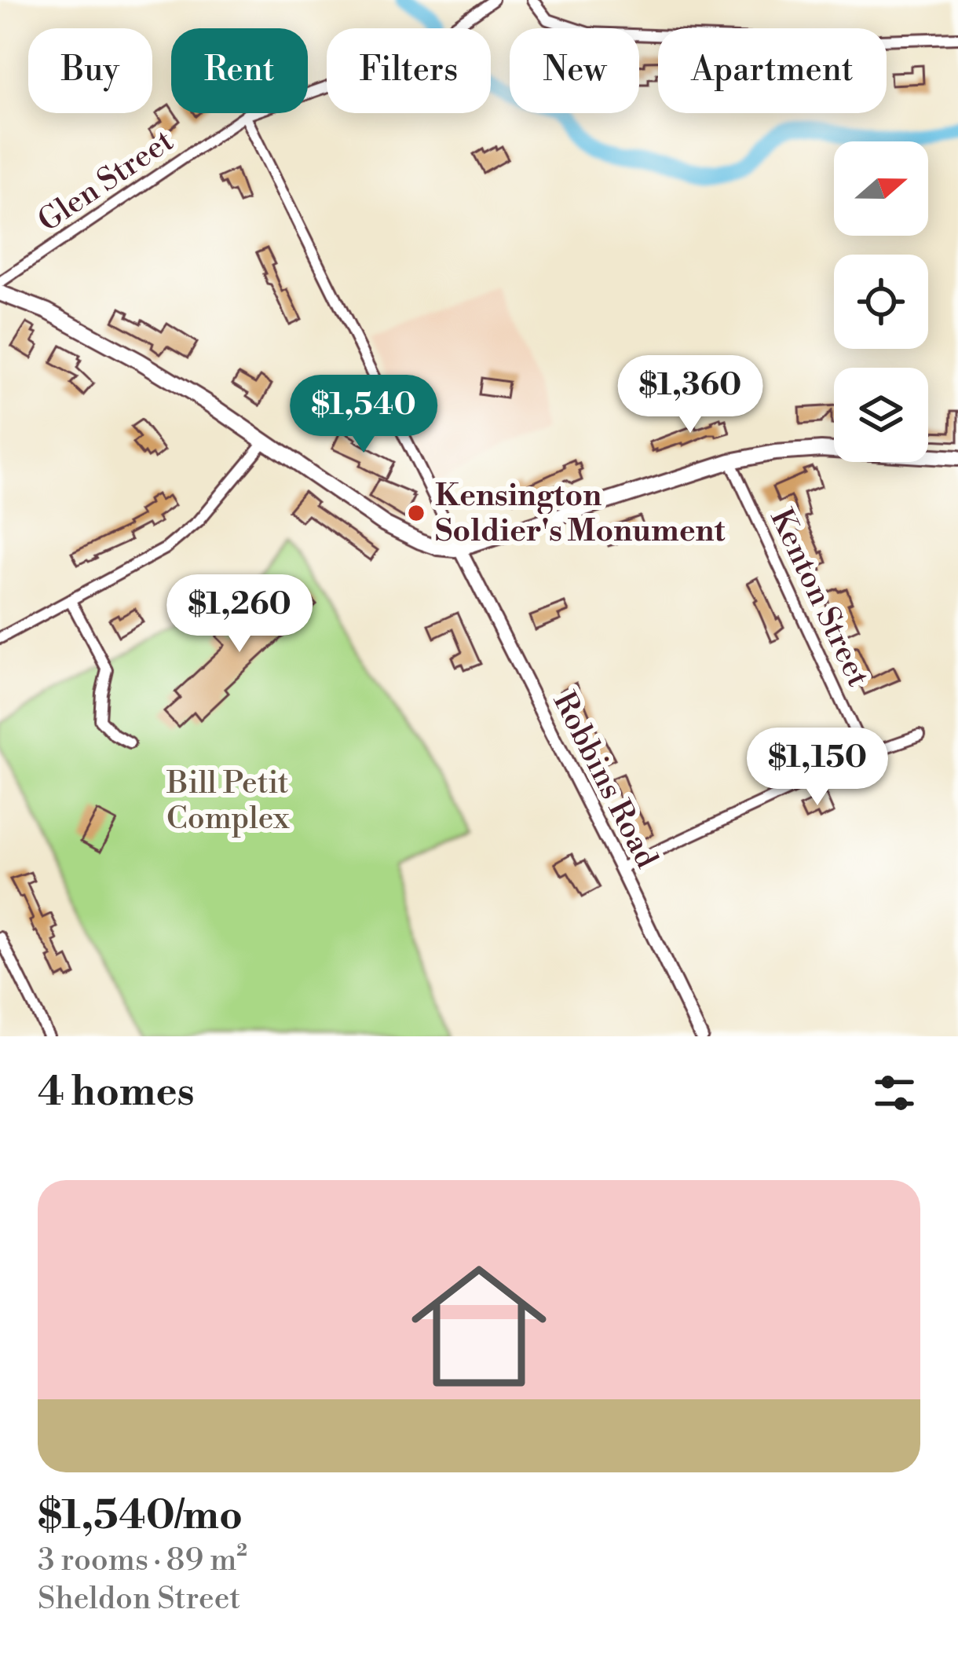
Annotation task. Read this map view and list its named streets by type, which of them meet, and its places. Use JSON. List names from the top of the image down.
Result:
{
  "streets": {
    "street": ["Glen Street", "Kenton Street", "Robbins Road"]
  },
  "parks": ["Bill Petit Complex"],
  "places": ["Kensington Soldier's Monument"],
  "north": "right",
  "page": {
    "chip": [
      "Buy",
      "Rent",
      "Filters",
      "New",
      "Apartment"
    ],
    "price": [
      "$1,360",
      "$1,540",
      "$1,260",
      "$1,150"
    ],
    "heading": "4 homes",
    "list": [
      {
        "name": "$1,540/mo",
        "note": "3 rooms · 89 m² · Sheldon Street"
      }
    ]
  }
}
